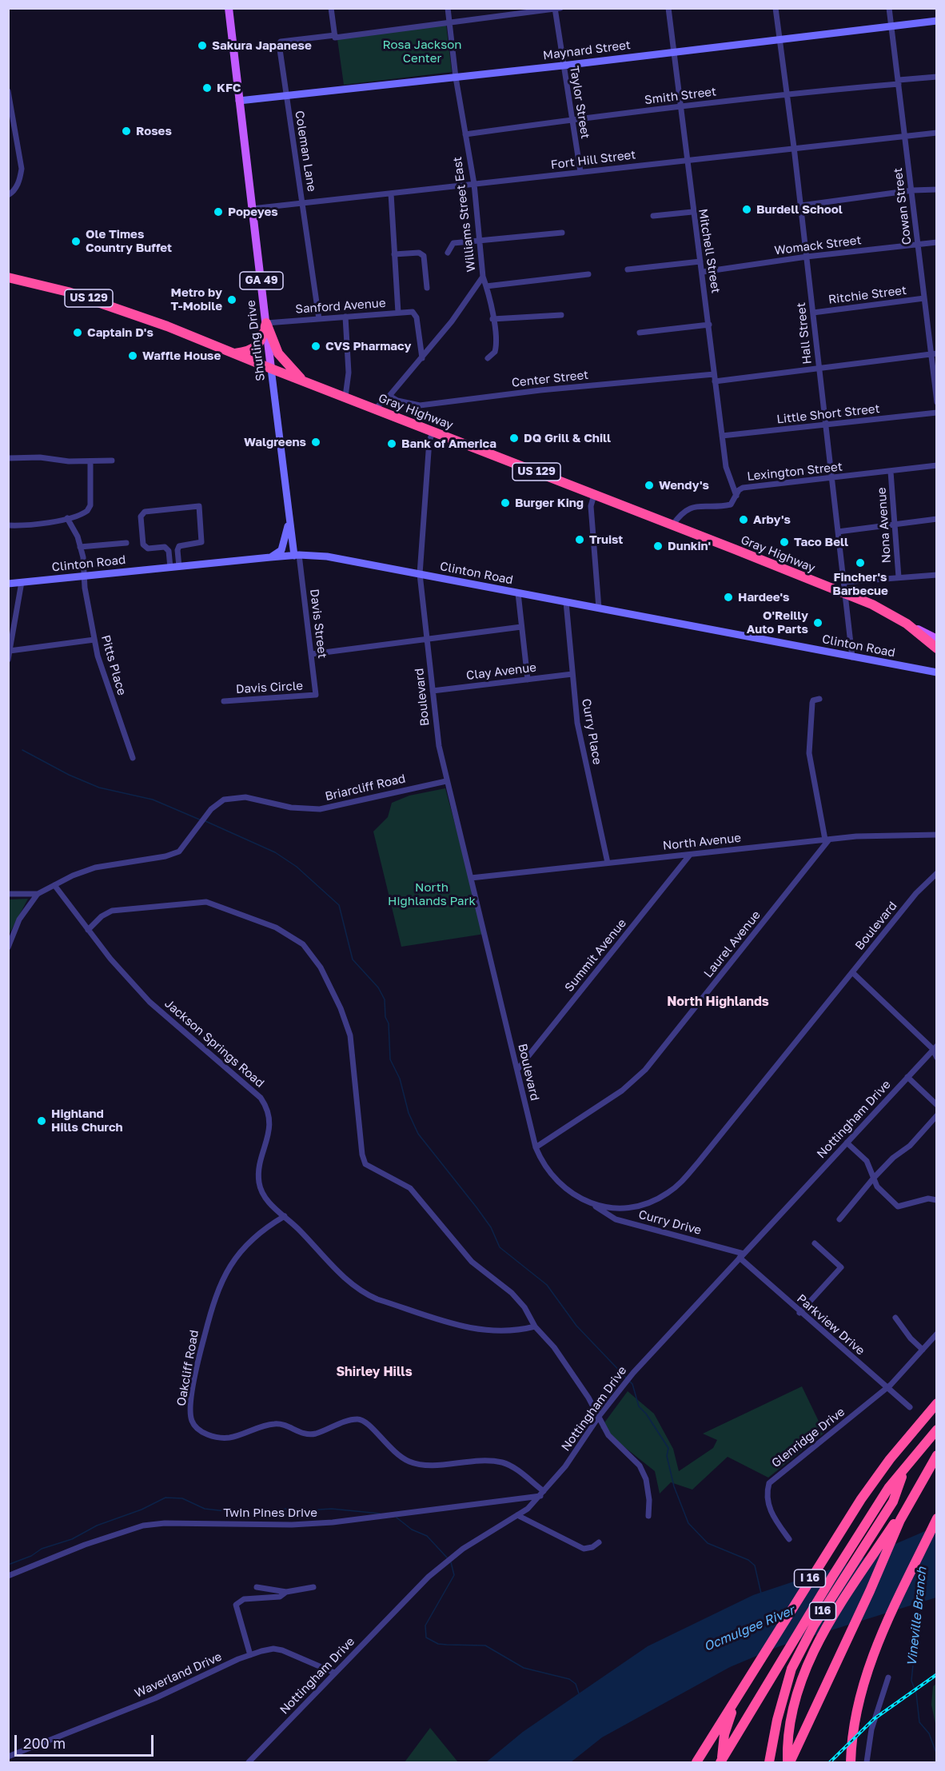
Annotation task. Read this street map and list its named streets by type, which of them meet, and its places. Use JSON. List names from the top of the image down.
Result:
{
  "streets": {
    "highway": [
      "GA 49",
      "US 129",
      "Gray Highway",
      "I 16",
      "I16"
    ],
    "main road": ["Shurling Drive"],
    "street": [
      "Maynard Street",
      "Smith Street",
      "Taylor Street",
      "Coleman Lane",
      "Fort Hill Street",
      "Cowan Street",
      "Williams Street East",
      "Womack Street",
      "Mitchell Street",
      "Ritchie Street",
      "Sanford Avenue",
      "Hall Street",
      "Center Street",
      "Little Short Street",
      "Lexington Street",
      "Nona Avenue",
      "Clinton Road",
      "Davis Street",
      "Pitts Place",
      "Clay Avenue",
      "Davis Circle",
      "Boulevard",
      "Curry Place",
      "Briarcliff Road",
      "North Avenue",
      "Laurel Avenue",
      "Summit Avenue",
      "Jackson Springs Road",
      "Nottingham Drive",
      "Curry Drive",
      "Parkview Drive",
      "Oakcliff Road",
      "Glenridge Drive",
      "Twin Pines Drive",
      "Waverland Drive"
    ]
  },
  "crossings": [
    ["Maynard Street", "Taylor Street"],
    ["Maynard Street", "Coleman Lane"],
    ["Maynard Street", "Cowan Street"],
    ["Maynard Street", "Williams Street East"],
    ["Maynard Street", "Mitchell Street"],
    ["Maynard Street", "Hall Street"],
    ["Maynard Street", "Shurling Drive"],
    ["Smith Street", "Taylor Street"],
    ["Smith Street", "Cowan Street"],
    ["Smith Street", "Williams Street East"],
    ["Smith Street", "Mitchell Street"],
    ["Smith Street", "Hall Street"],
    ["Taylor Street", "Fort Hill Street"],
    ["Coleman Lane", "Fort Hill Street"],
    ["Coleman Lane", "Sanford Avenue"],
    ["Fort Hill Street", "Cowan Street"],
    ["Fort Hill Street", "Williams Street East"],
    ["Fort Hill Street", "Mitchell Street"],
    ["Fort Hill Street", "Hall Street"],
    ["Fort Hill Street", "Shurling Drive"],
    ["Cowan Street", "Womack Street"],
    ["Cowan Street", "Ritchie Street"],
    ["Williams Street East", "Sanford Avenue"],
    ["Williams Street East", "Center Street"],
    ["Williams Street East", "Gray Highway"],
    ["Womack Street", "Mitchell Street"],
    ["Womack Street", "Hall Street"],
    ["Mitchell Street", "Center Street"],
    ["Mitchell Street", "Little Short Street"],
    ["Mitchell Street", "Lexington Street"],
    ["GA 49", "Sanford Avenue"],
    ["GA 49", "Shurling Drive"],
    ["GA 49", "Gray Highway"],
    ["Ritchie Street", "Hall Street"],
    ["Sanford Avenue", "Shurling Drive"],
    ["Hall Street", "Gray Highway"],
    ["Hall Street", "Little Short Street"],
    ["Hall Street", "Lexington Street"],
    ["Hall Street", "Clinton Road"],
    ["Shurling Drive", "Gray Highway"],
    ["Shurling Drive", "Clinton Road"],
    ["Shurling Drive", "Davis Street"],
    ["Gray Highway", "Lexington Street"],
    ["Gray Highway", "Boulevard"],
    ["Lexington Street", "Nona Avenue"],
    ["Clinton Road", "Davis Street"],
    ["Clinton Road", "Pitts Place"],
    ["Clinton Road", "Boulevard"],
    ["Clinton Road", "Curry Place"],
    ["Davis Street", "Davis Circle"],
    ["Clay Avenue", "Boulevard"],
    ["Clay Avenue", "Curry Place"],
    ["Boulevard", "Briarcliff Road"],
    ["Boulevard", "North Avenue"],
    ["Boulevard", "Laurel Avenue"],
    ["Boulevard", "Summit Avenue"],
    ["Boulevard", "Curry Drive"],
    ["Curry Place", "North Avenue"],
    ["Briarcliff Road", "Jackson Springs Road"],
    ["North Avenue", "Laurel Avenue"],
    ["North Avenue", "Summit Avenue"],
    ["Jackson Springs Road", "Oakcliff Road"],
    ["Nottingham Drive", "Curry Drive"],
    ["Nottingham Drive", "Parkview Drive"],
    ["Nottingham Drive", "Oakcliff Road"],
    ["Nottingham Drive", "Twin Pines Drive"],
    ["Nottingham Drive", "Waverland Drive"],
    ["Curry Drive", "Parkview Drive"],
    ["Parkview Drive", "Glenridge Drive"],
    ["Oakcliff Road", "Twin Pines Drive"]
  ],
  "districts": ["North Highlands", "Shirley Hills"],
  "water": ["Vineville Branch", "Ocmulgee River"],
  "parks": ["Rosa Jackson Center", "North Highlands Park"],
  "places": [
    "Sakura Japanese",
    "KFC",
    "Roses",
    "Burdell School",
    "Popeyes",
    "Ole Times Country Buffet",
    "Metro by T-Mobile",
    "Captain D's",
    "CVS Pharmacy",
    "Waffle House",
    "DQ Grill & Chill",
    "Walgreens",
    "Bank of America",
    "Wendy's",
    "Burger King",
    "Arby's",
    "Truist",
    "Taco Bell",
    "Dunkin'",
    "Fincher's Barbecue",
    "Hardee's",
    "O'Reilly Auto Parts",
    "Highland Hills Church"
  ],
  "scale_bar": "200 m"
}
